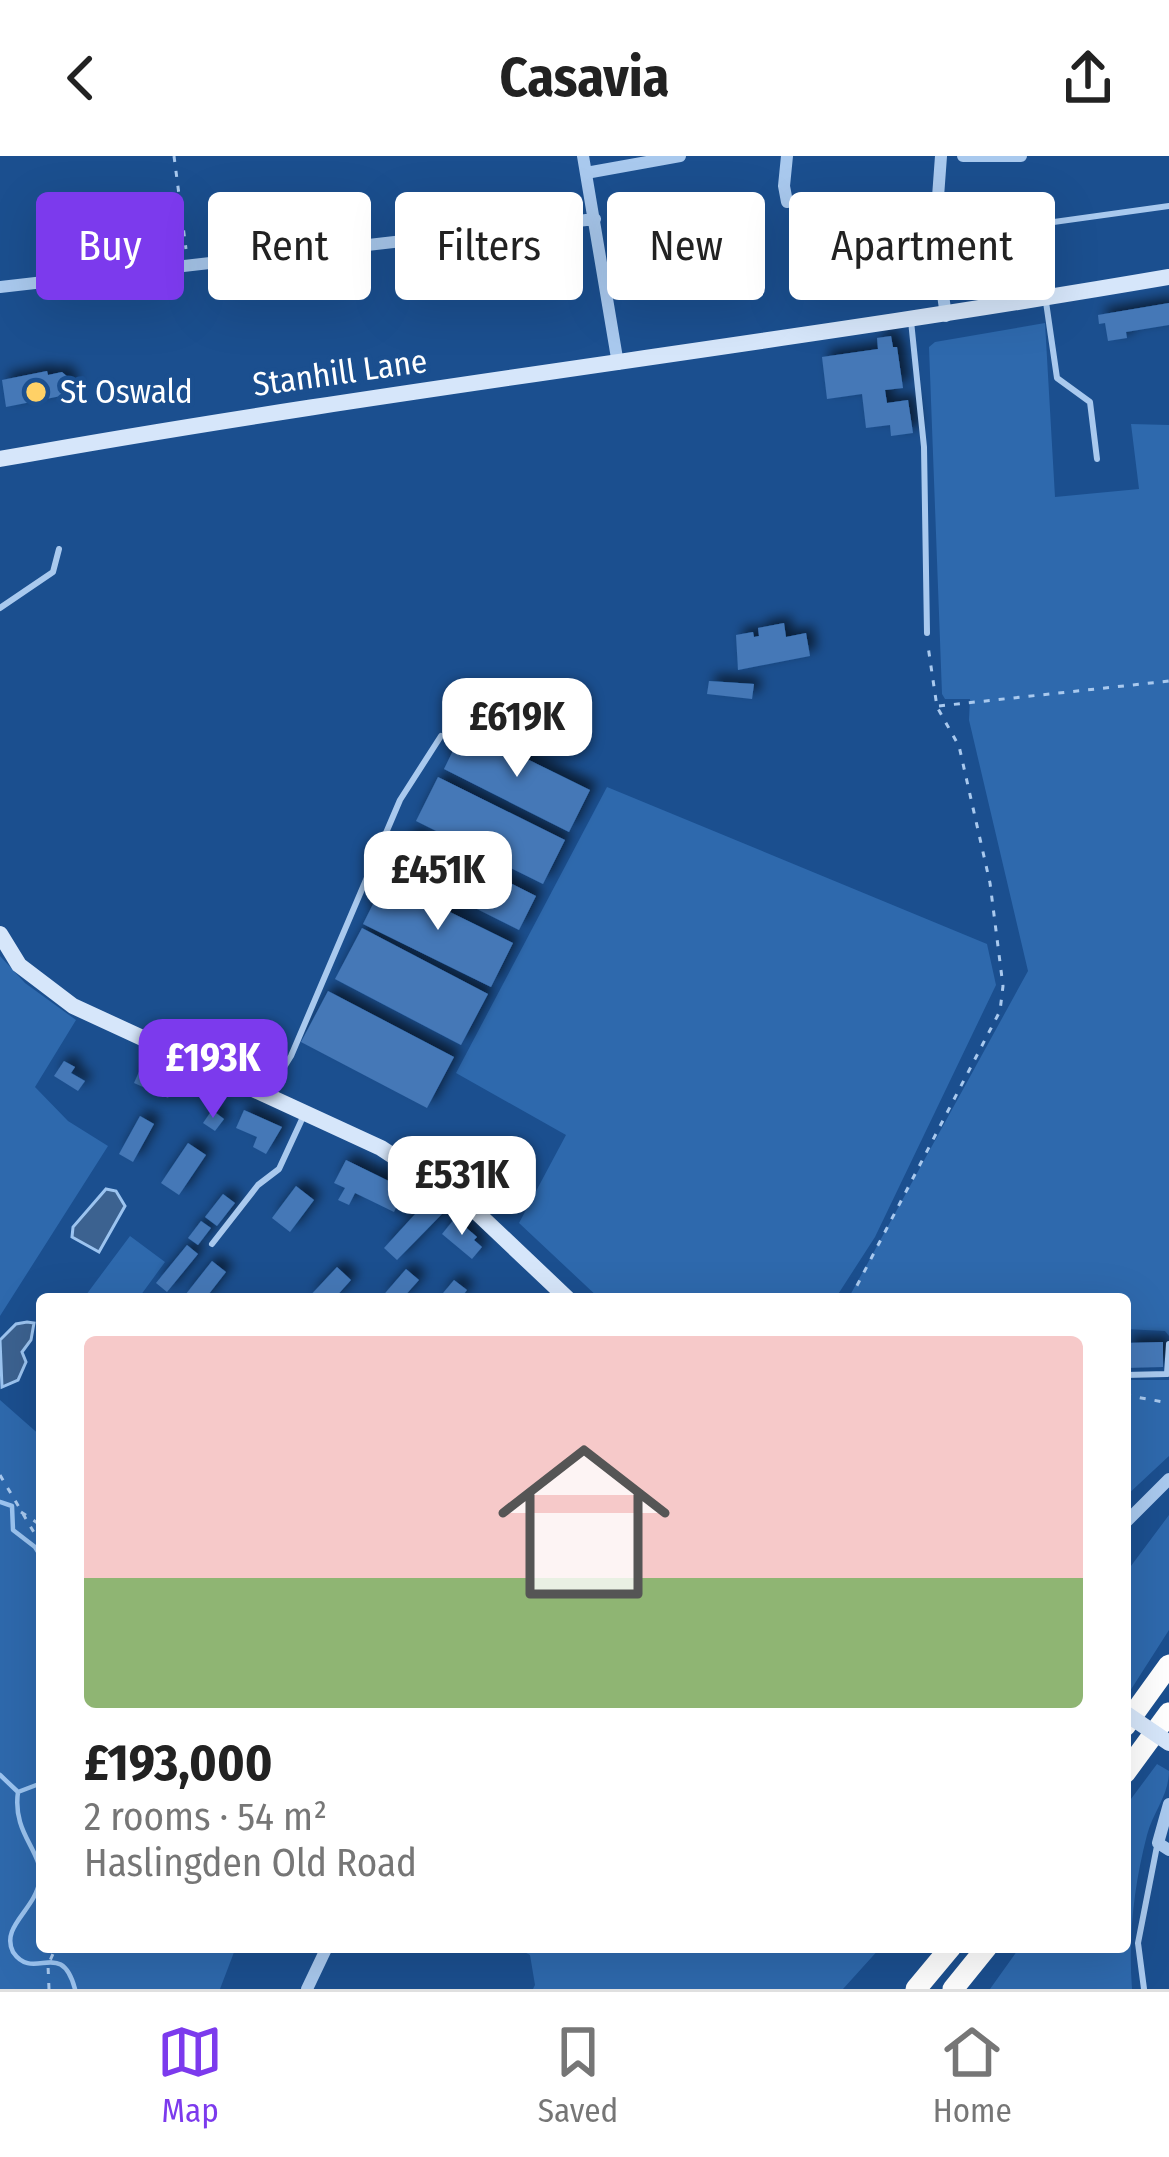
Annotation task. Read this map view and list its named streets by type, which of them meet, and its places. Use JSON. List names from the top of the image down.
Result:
{
  "streets": {
    "main road": ["Stanhill Lane"]
  },
  "places": ["St Oswald"],
  "page": {
    "header": "Casavia",
    "chip": [
      "Buy",
      "Rent",
      "Filters",
      "New",
      "Apartment"
    ],
    "price": [
      "£619K",
      "£451K",
      "£193K",
      "£531K"
    ],
    "list": [
      {
        "name": "£193,000",
        "note": "2 rooms · 54 m² · Haslingden Old Road"
      }
    ],
    "tabs": ["Map", "Saved", "Home"]
  }
}
